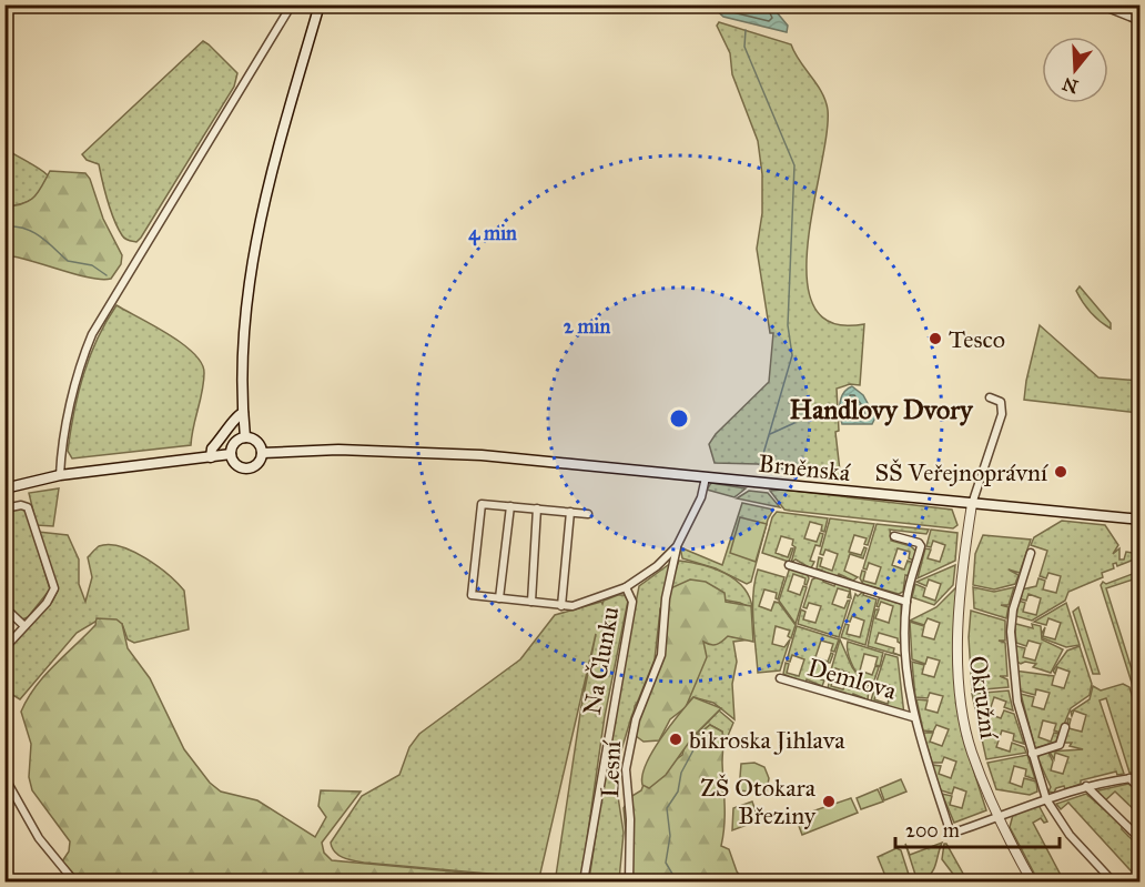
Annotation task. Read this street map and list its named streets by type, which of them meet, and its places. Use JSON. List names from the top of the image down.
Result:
{
  "streets": {
    "main road": ["Brněnská"],
    "street": [
      "Na Člunku",
      "Demlova",
      "Okružní",
      "Lesní"
    ]
  },
  "crossings": [
    ["Brněnská", "Na Člunku"],
    ["Brněnská", "Okružní"],
    ["Na Člunku", "Lesní"]
  ],
  "districts": ["Handlovy Dvory"],
  "places": [
    "Tesco",
    "SŠ Veřejnoprávní",
    "bikroska Jihlava",
    "ZŠ Otokara Březiny"
  ],
  "scale_bar": "200 m",
  "north": "bottom",
  "rings": ["4 min", "2 min"]
}
